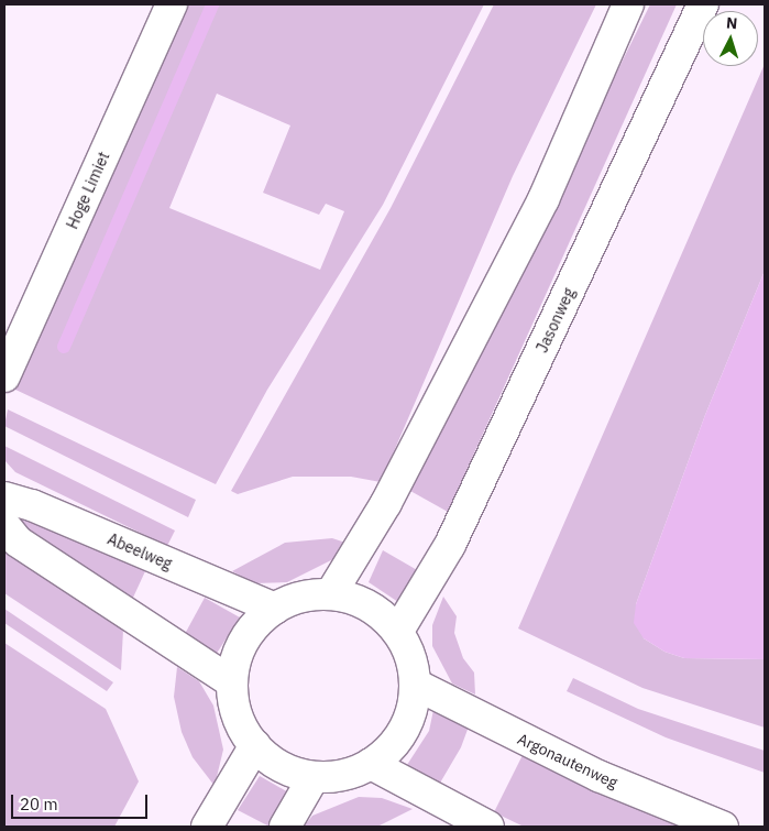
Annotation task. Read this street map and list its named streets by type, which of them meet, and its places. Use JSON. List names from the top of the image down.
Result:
{
  "streets": {
    "street": [
      "Hoge Limiet",
      "Jasonweg",
      "Abeelweg",
      "Argonautenweg"
    ]
  },
  "crossings": [
    ["Jasonweg", "Abeelweg"],
    ["Jasonweg", "Argonautenweg"],
    ["Abeelweg", "Argonautenweg"]
  ],
  "scale_bar": "20 m",
  "north": "top"
}
